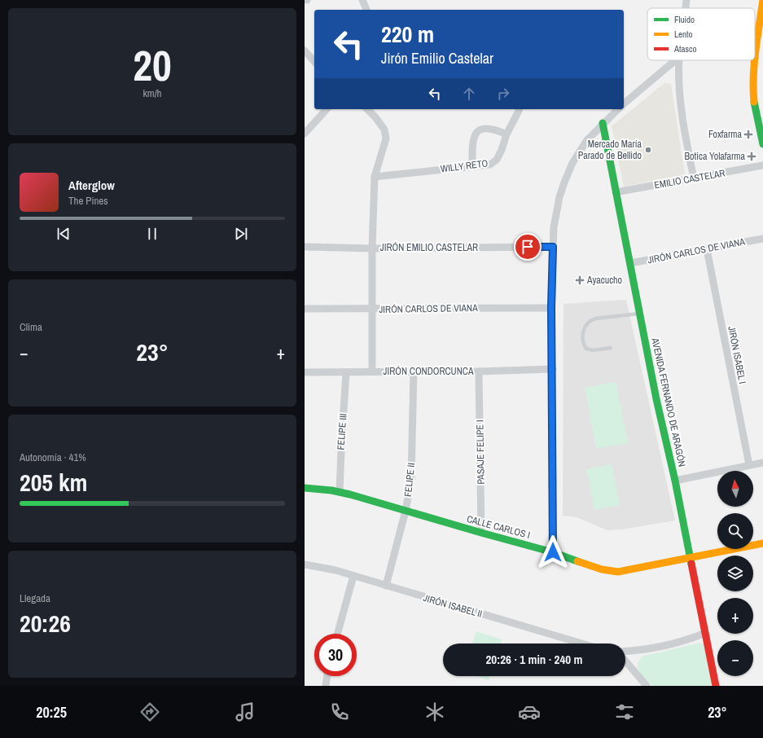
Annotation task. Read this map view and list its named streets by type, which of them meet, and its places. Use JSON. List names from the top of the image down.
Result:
{
  "streets": {
    "street": [
      "WILLY RETO",
      "EMILIO CASTELAR",
      "JIRÓN EMILIO CASTELAR",
      "JIRÓN CARLOS DE VIANA",
      "JIRÓN ISABEL I",
      "JIRÓN CONDORCUNCA",
      "AVENIDA FERNANDO DE ARAGÓN",
      "FELIPE III",
      "PASAJE FELIPE I",
      "FELIPE II",
      "CALLE CARLOS I",
      "JIRÓN ISABEL II"
    ]
  },
  "crossings": [
    ["EMILIO CASTELAR", "AVENIDA FERNANDO DE ARAGÓN"],
    ["JIRÓN CARLOS DE VIANA", "JIRÓN ISABEL I"],
    ["JIRÓN CARLOS DE VIANA", "AVENIDA FERNANDO DE ARAGÓN"],
    ["JIRÓN CONDORCUNCA", "FELIPE III"],
    ["JIRÓN CONDORCUNCA", "PASAJE FELIPE I"],
    ["JIRÓN CONDORCUNCA", "FELIPE II"],
    ["AVENIDA FERNANDO DE ARAGÓN", "CALLE CARLOS I"],
    ["FELIPE III", "CALLE CARLOS I"],
    ["PASAJE FELIPE I", "CALLE CARLOS I"],
    ["FELIPE II", "CALLE CARLOS I"],
    ["FELIPE II", "JIRÓN ISABEL II"]
  ],
  "places": {
    "health": ["Foxfarma", "Botica Yolafarma", "Ayacucho"],
    "other": ["Mercado María Parado de Bellido"]
  },
  "legend": ["Fluido", "Lento", "Atasco"],
  "north": "top",
  "page": {
    "tile": [
      ["20", "km/h"],
      "Clima",
      ["Autonomía · 41%", "205 km"],
      ["Llegada", "20:26"]
    ],
    "turn": ["220 m", "Jirón Emilio Castelar"],
    "song": ["Afterglow", "The Pines"],
    "heat": ["−", "23°", "+"],
    "map_buttons": ["+", "−"],
    "limit": "30",
    "trip": "20:26 · 1 min · 240 m",
    "tabs": ["20:25", "23°"]
  }
}
